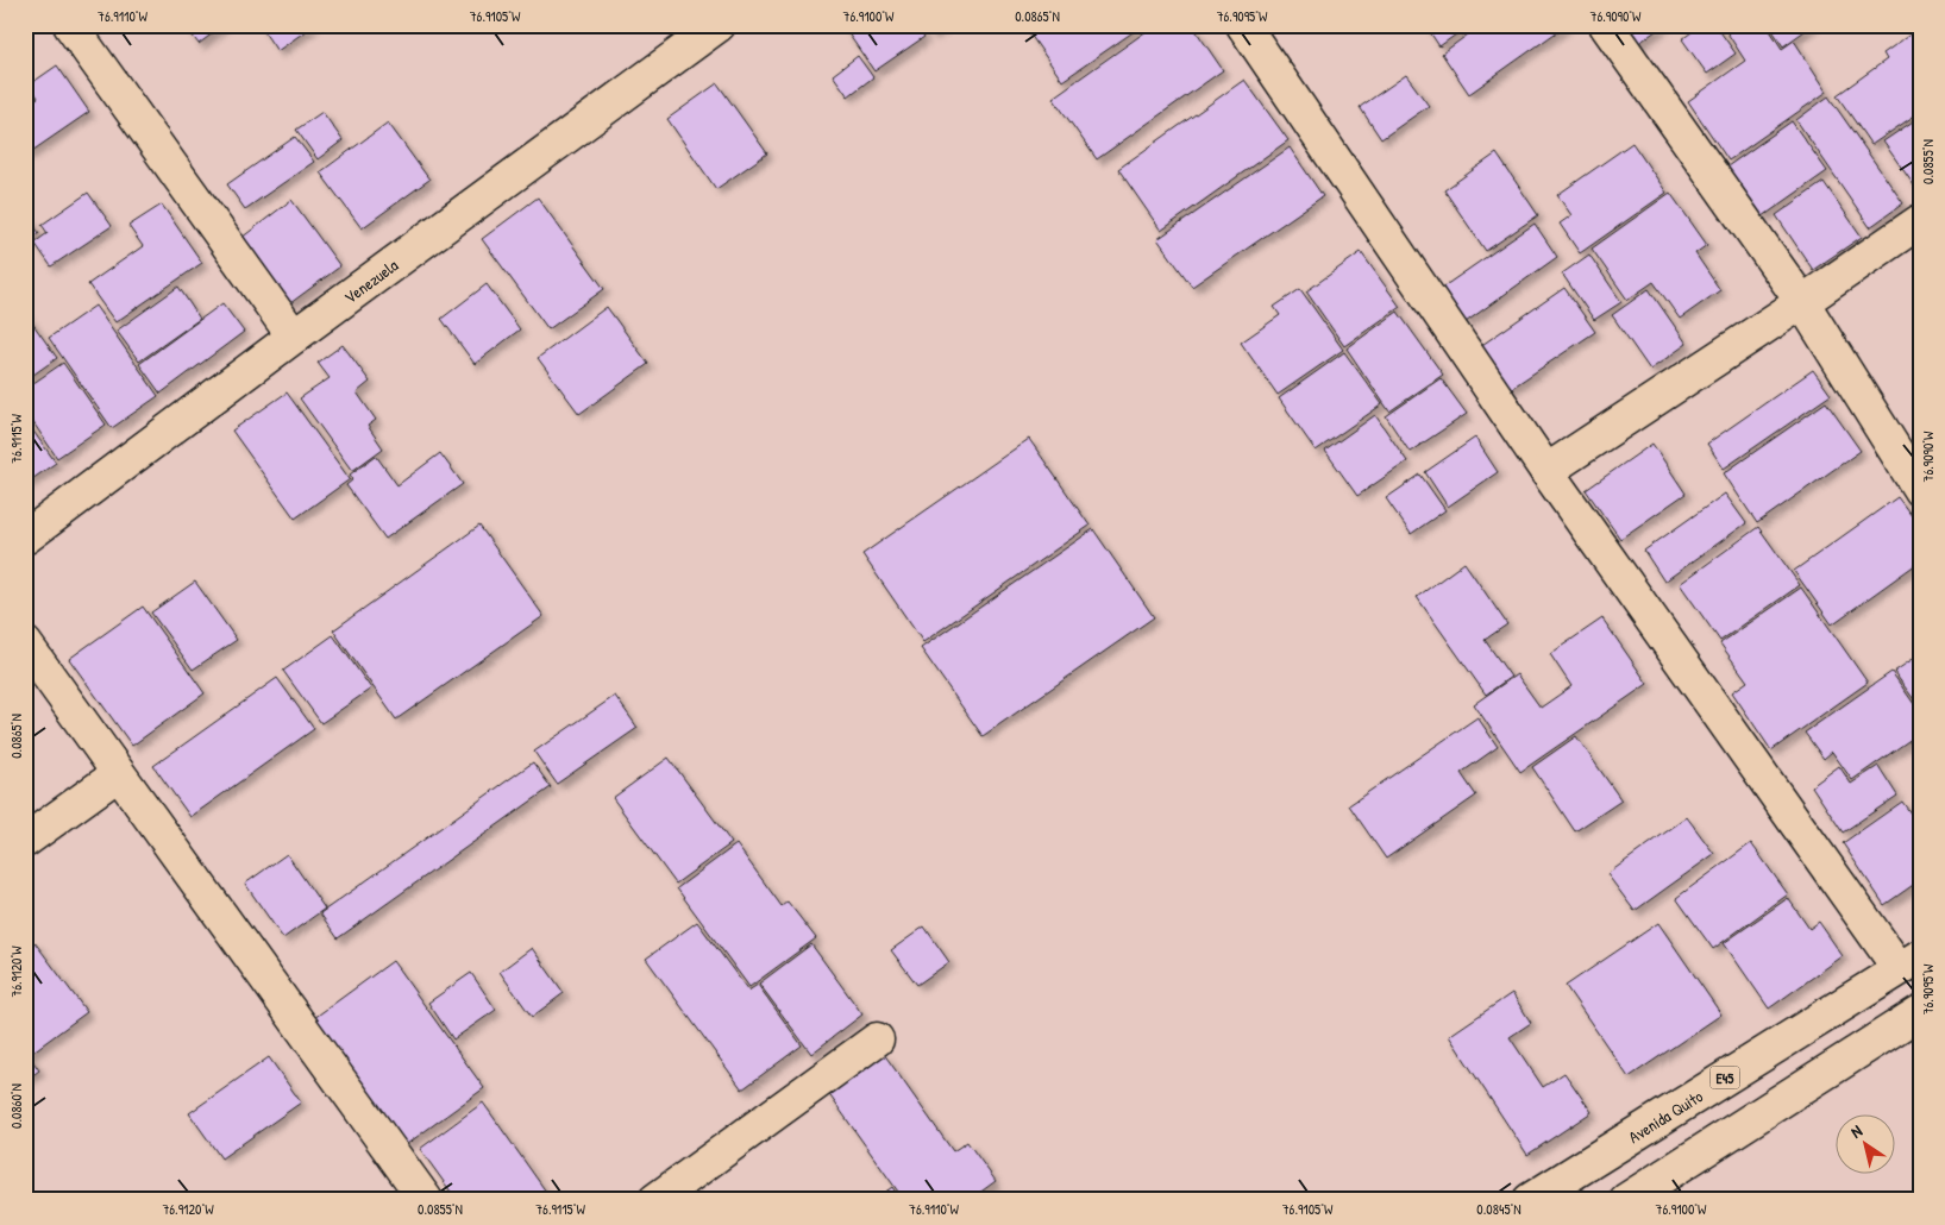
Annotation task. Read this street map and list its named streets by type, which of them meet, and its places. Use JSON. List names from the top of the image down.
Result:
{
  "streets": {
    "main road": ["Venezuela", "E45", "Avenida Quito"]
  },
  "north": "top left",
  "coordinates": [
    "76.9110°W",
    "76.9105°W",
    "76.9100°W",
    "0.0865°N",
    "76.9095°W",
    "76.9090°W",
    "0.0855°N",
    "76.9115°W",
    "76.9120°W",
    "0.0860°N",
    "0.0845°N"
  ]
}
